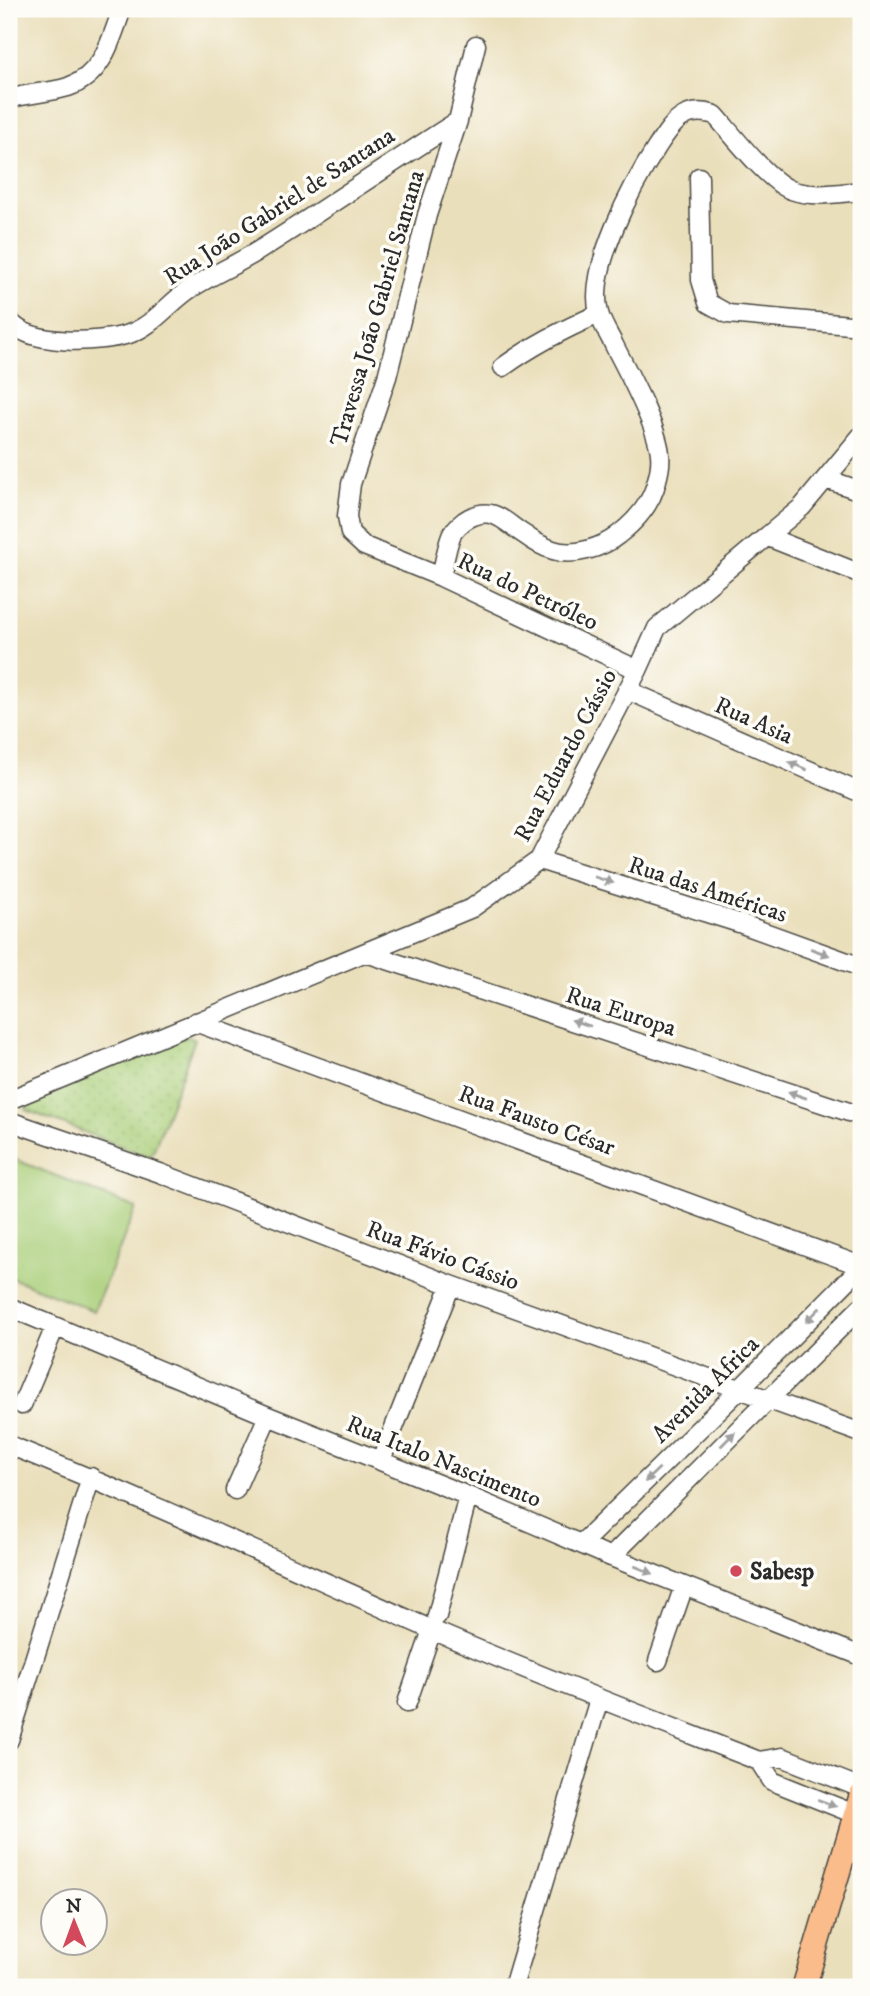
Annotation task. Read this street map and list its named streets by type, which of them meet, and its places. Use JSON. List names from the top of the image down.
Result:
{
  "streets": {
    "street": [
      "Rua João Gabriel de Santana",
      "Travessa João Gabriel Santana",
      "Rua do Petróleo",
      "Rua Asia",
      "Rua Eduardo Cássio",
      "Rua das Américas",
      "Rua Europa",
      "Rua Fausto César",
      "Rua Fávio Cássio",
      "Avenida Africa",
      "Rua Italo Nascimento"
    ]
  },
  "crossings": [
    ["Rua João Gabriel de Santana", "Travessa João Gabriel Santana"],
    ["Travessa João Gabriel Santana", "Rua do Petróleo"],
    ["Rua do Petróleo", "Rua Eduardo Cássio"],
    ["Rua Asia", "Rua Eduardo Cássio"],
    ["Rua Eduardo Cássio", "Rua das Américas"],
    ["Rua Eduardo Cássio", "Rua Europa"],
    ["Rua Eduardo Cássio", "Rua Fausto César"],
    ["Rua Fausto César", "Avenida Africa"],
    ["Rua Fávio Cássio", "Avenida Africa"],
    ["Avenida Africa", "Rua Italo Nascimento"]
  ],
  "one_way": ["Rua Asia", "Rua das Américas", "Rua Europa"],
  "places": ["Sabesp"],
  "north": "top"
}
